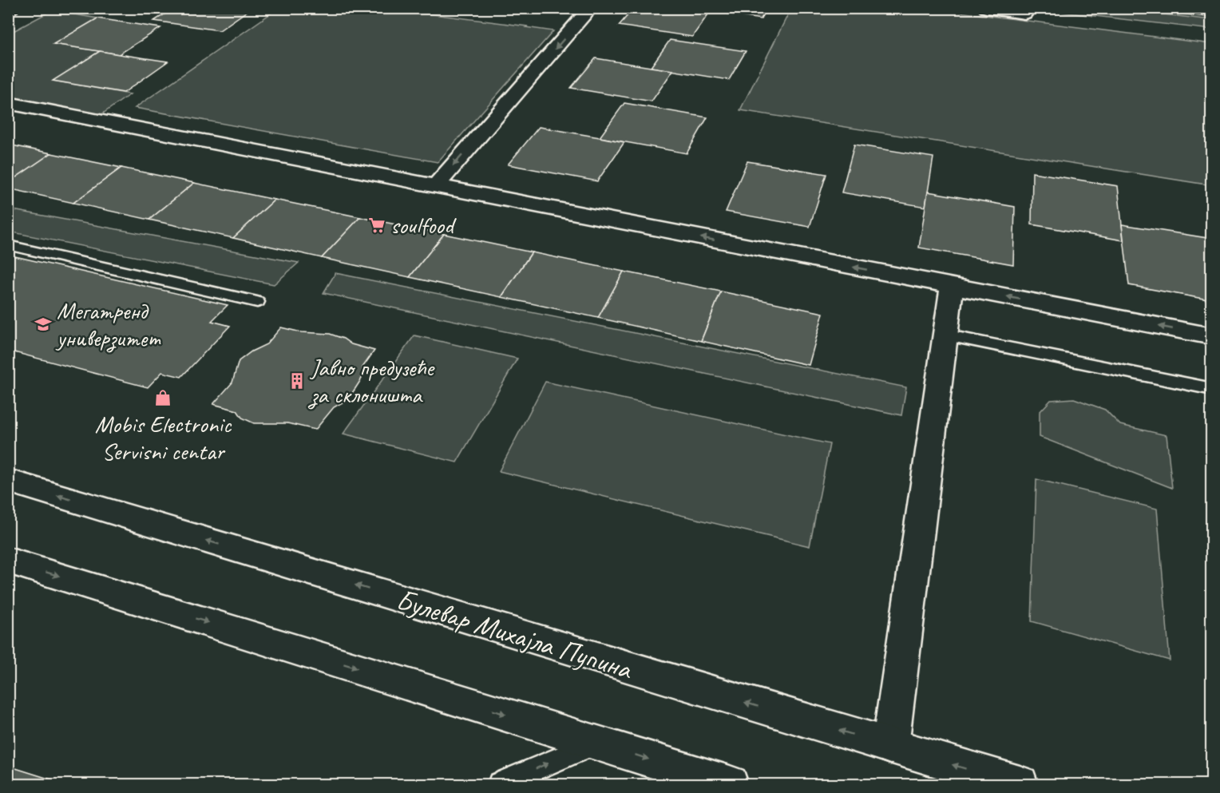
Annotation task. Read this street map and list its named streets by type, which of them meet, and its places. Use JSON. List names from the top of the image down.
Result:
{
  "streets": {
    "street": ["Булевар Михајла Пупина"]
  },
  "places": {
    "supermarket": ["soulfood"],
    "school or university": ["Мегатренд универзитет"],
    "building": ["Јавно предузеће за склоништа"],
    "shop": ["Mobis Electronic Servisni centar"]
  }
}
